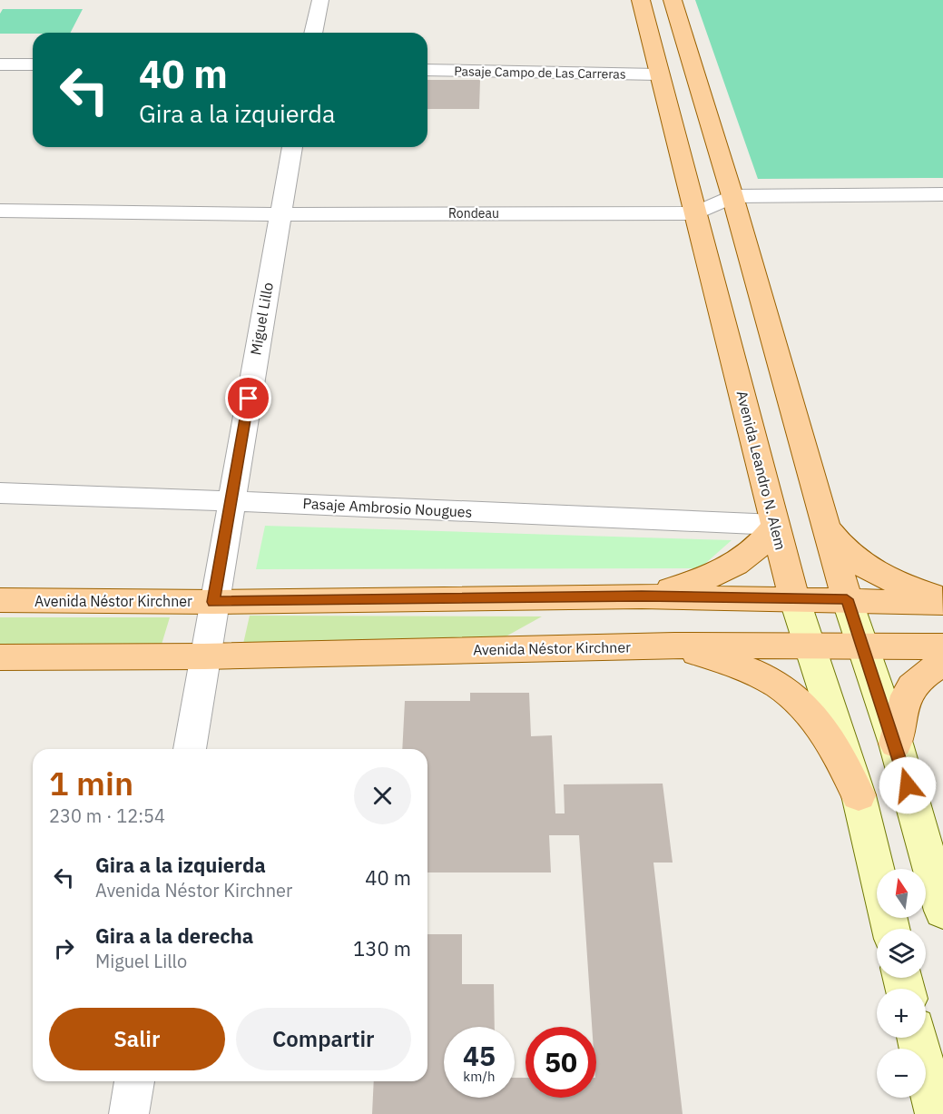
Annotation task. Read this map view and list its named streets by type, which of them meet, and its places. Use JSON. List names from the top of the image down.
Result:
{
  "streets": {
    "main road": ["Avenida Leandro N. Alem", "Avenida Néstor Kirchner"],
    "street": [
      "Pasaje Campo de Las Carreras",
      "Rondeau",
      "Miguel Lillo",
      "Pasaje Ambrosio Nougues"
    ]
  },
  "crossings": [
    ["Pasaje Campo de Las Carreras", "Avenida Leandro N. Alem"],
    ["Rondeau", "Miguel Lillo"],
    ["Rondeau", "Avenida Leandro N. Alem"],
    ["Miguel Lillo", "Pasaje Ambrosio Nougues"],
    ["Miguel Lillo", "Avenida Néstor Kirchner"],
    ["Avenida Leandro N. Alem", "Pasaje Ambrosio Nougues"],
    ["Avenida Leandro N. Alem", "Avenida Néstor Kirchner"]
  ],
  "north": "top",
  "page": {
    "turn": ["40 m", "Gira a la izquierda"],
    "heading": ["1 min", "230 m · 12:54"],
    "list": [
      {
        "name": "Gira a la izquierda",
        "note": "Avenida Néstor Kirchner",
        "value": "40 m"
      },
      {
        "name": "Gira a la derecha",
        "note": "Miguel Lillo",
        "value": "130 m"
      }
    ],
    "map_buttons": ["+", "−"],
    "buttons": ["Salir", "Compartir"],
    "speed": "45 km/h",
    "limit": "50"
  }
}
